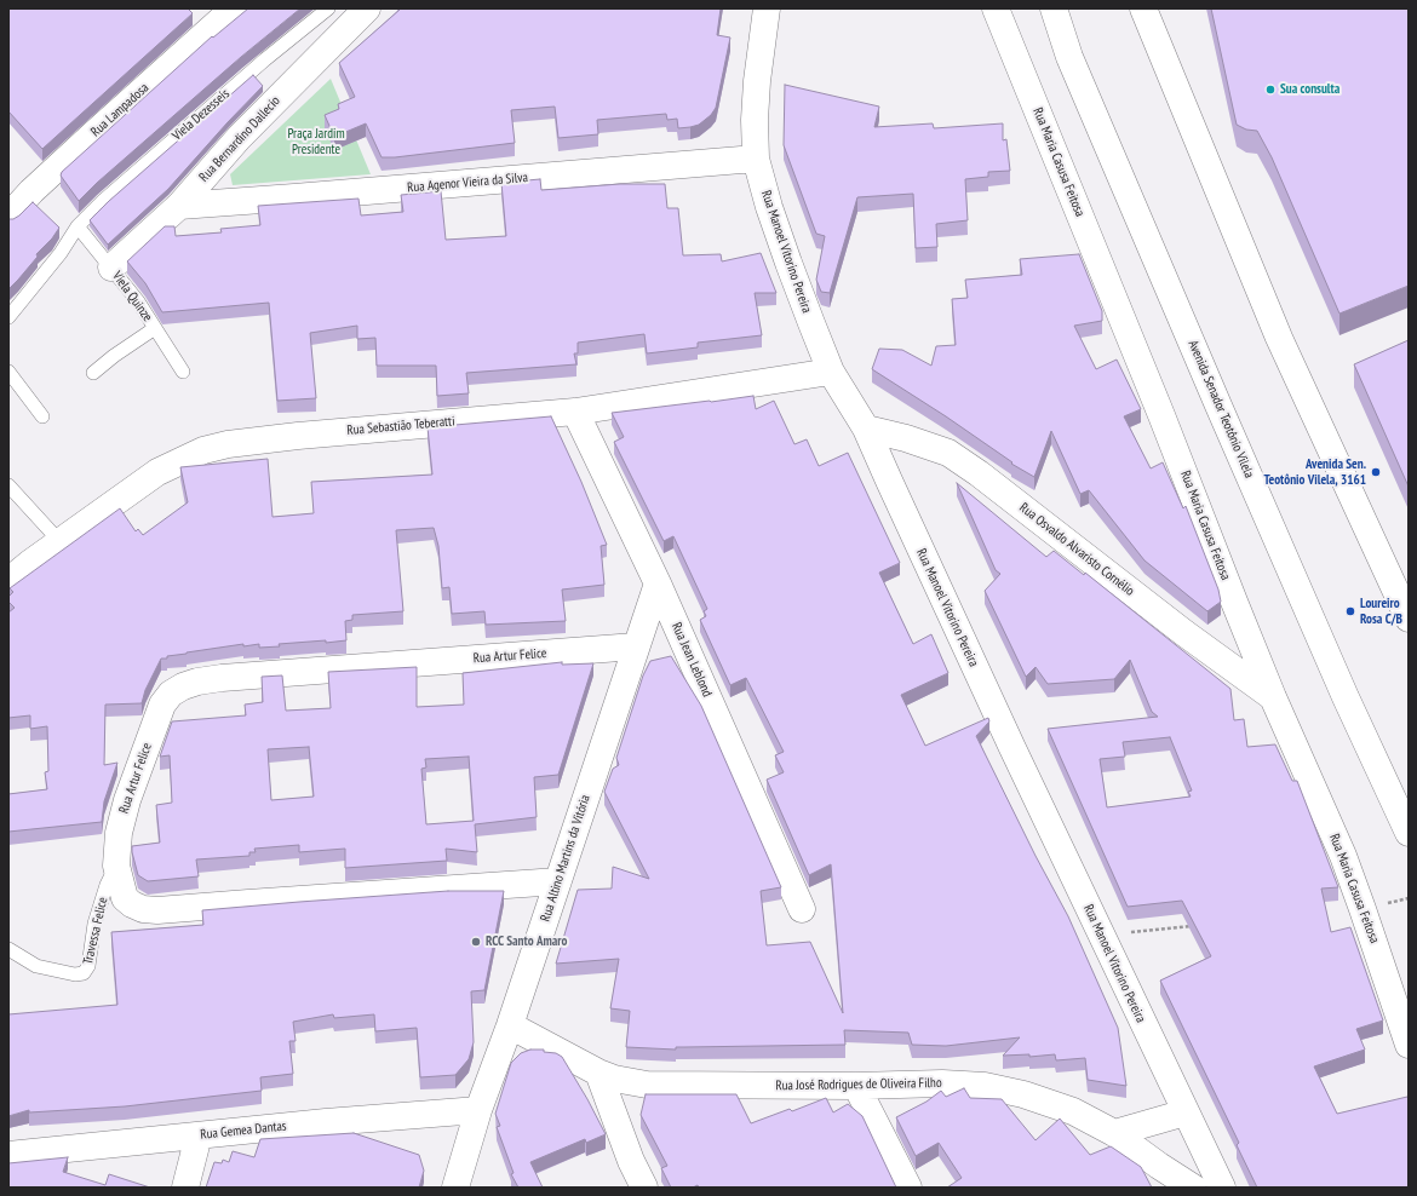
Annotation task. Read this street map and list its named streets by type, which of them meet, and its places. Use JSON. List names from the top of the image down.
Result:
{
  "streets": {
    "street": [
      "Rua Lampadosa",
      "Rua Bernardino Dallecio",
      "Rua Maria Casusa Feitosa",
      "Rua Agenor Vieira da Silva",
      "Rua Manoel Vitorino Pereira",
      "Avenida Senador Teotônio Vilela",
      "Rua Sebastião Teberatti",
      "Rua Osvaldo Alvaristo Cornélio",
      "Rua Artur Felice",
      "Rua Jean Leblond",
      "Rua Altino Martins da Vitória",
      "Rua José Rodrigues de Oliveira Filho",
      "Rua Gemea Dantas"
    ],
    "lane": ["Viela Dezesseis", "Viela Quinze", "Travessa Felice"]
  },
  "crossings": [
    ["Viela Dezesseis", "Viela Quinze"],
    ["Rua Bernardino Dallecio", "Rua Agenor Vieira da Silva"],
    ["Rua Bernardino Dallecio", "Viela Quinze"],
    ["Rua Maria Casusa Feitosa", "Rua Osvaldo Alvaristo Cornélio"],
    ["Rua Agenor Vieira da Silva", "Rua Manoel Vitorino Pereira"],
    ["Rua Manoel Vitorino Pereira", "Rua Sebastião Teberatti"],
    ["Rua Manoel Vitorino Pereira", "Rua Osvaldo Alvaristo Cornélio"],
    ["Rua Sebastião Teberatti", "Rua Jean Leblond"],
    ["Rua Artur Felice", "Rua Altino Martins da Vitória"],
    ["Rua Artur Felice", "Travessa Felice"],
    ["Rua Jean Leblond", "Rua Altino Martins da Vitória"],
    ["Rua Altino Martins da Vitória", "Rua José Rodrigues de Oliveira Filho"],
    ["Rua Altino Martins da Vitória", "Rua Gemea Dantas"]
  ],
  "parks": ["Praça Jardim Presidente"],
  "places": [
    "Sua consulta",
    "Avenida Sen. Teotônio Vilela, 3161",
    "Loureiro Rosa C/B",
    "RCC Santo Amaro"
  ]
}
